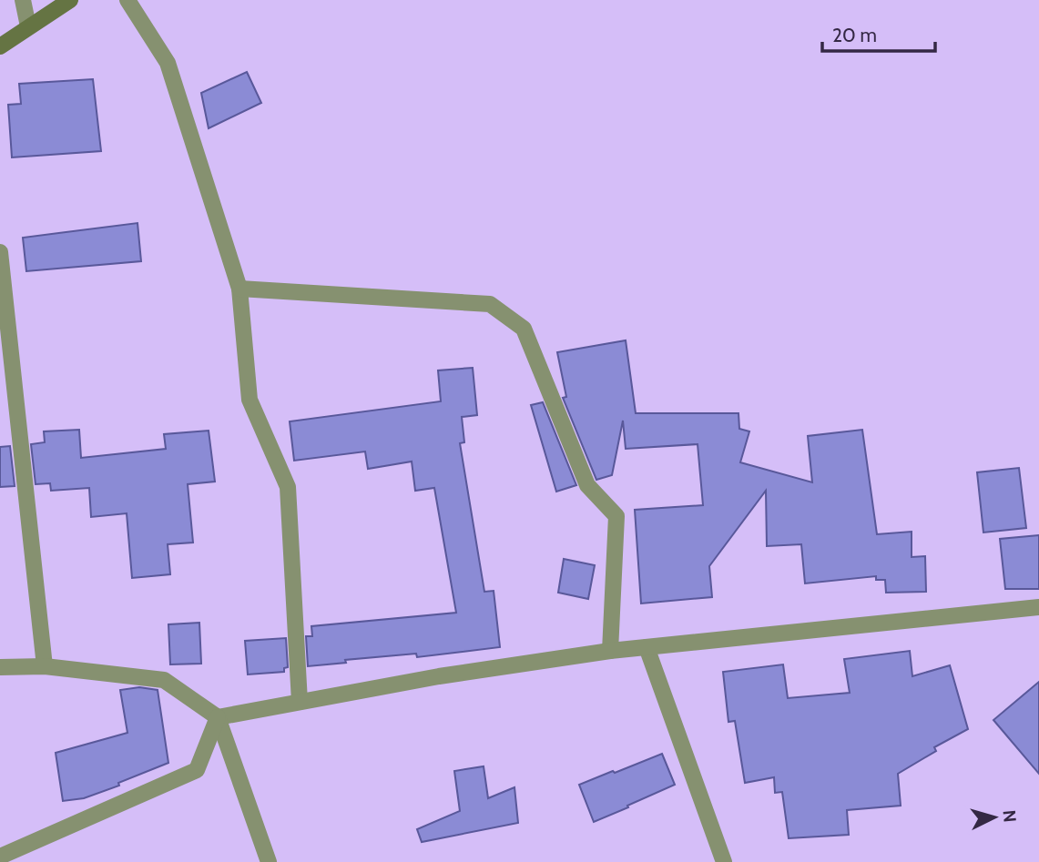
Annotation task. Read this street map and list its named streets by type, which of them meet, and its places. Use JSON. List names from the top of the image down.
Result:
{
  "scale_bar": "20 m",
  "north": "right"
}
